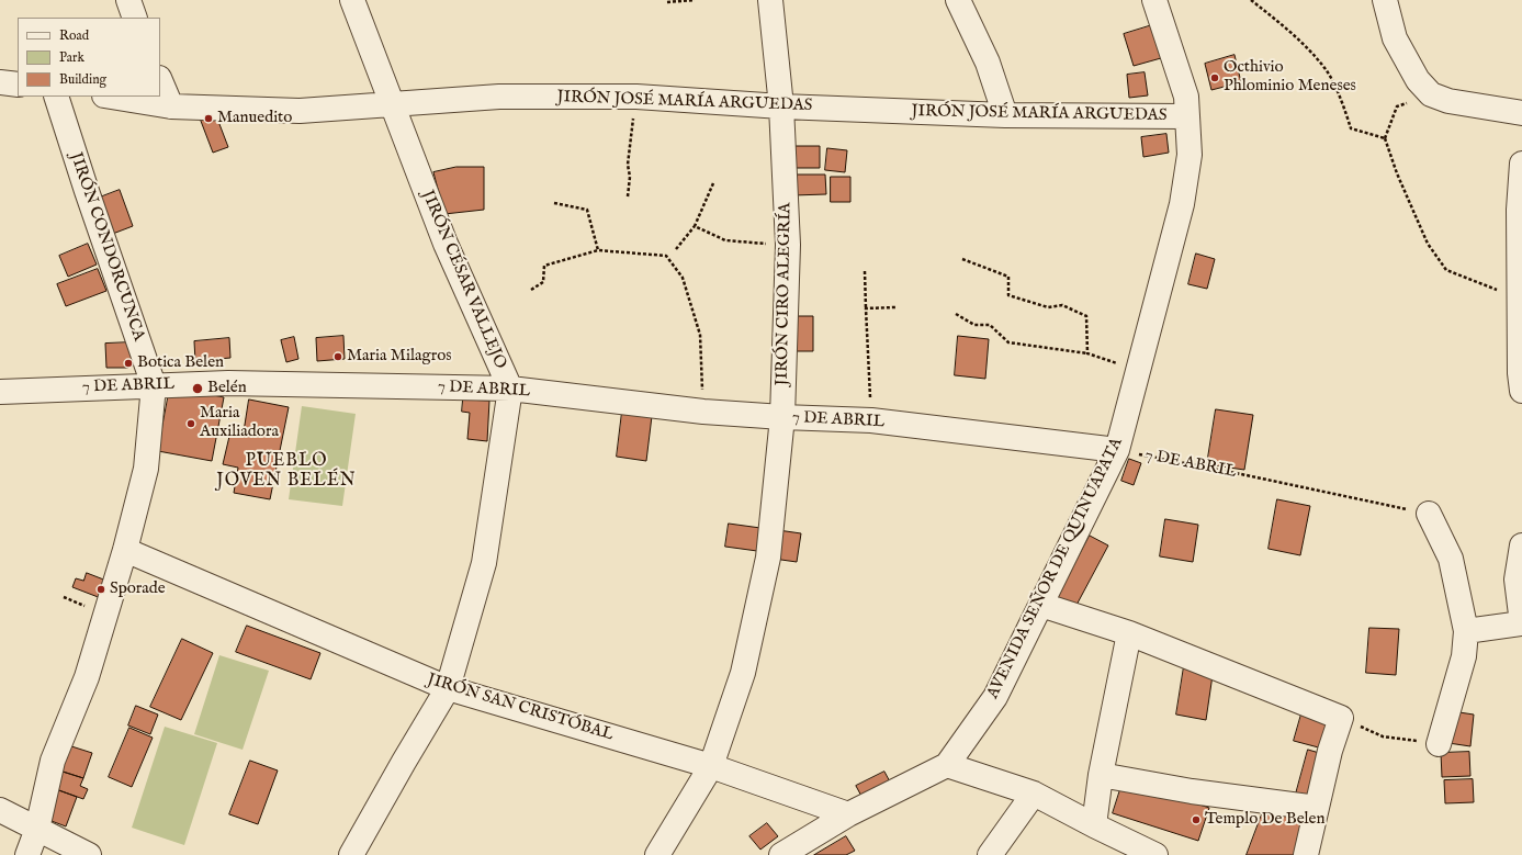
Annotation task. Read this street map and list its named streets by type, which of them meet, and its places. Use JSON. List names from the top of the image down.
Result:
{
  "streets": {
    "street": [
      "JIRÓN JOSÉ MARÍA ARGUEDAS",
      "JIRÓN CONDORCUNCA",
      "JIRÓN CÉSAR VALLEJO",
      "JIRÓN CIRO ALEGRÍA",
      "7 DE ABRIL",
      "AVENIDA SEÑOR DE QUINUAPATA",
      "JIRÓN SAN CRISTÓBAL"
    ]
  },
  "crossings": [
    ["JIRÓN JOSÉ MARÍA ARGUEDAS", "JIRÓN CÉSAR VALLEJO"],
    ["JIRÓN JOSÉ MARÍA ARGUEDAS", "JIRÓN CIRO ALEGRÍA"],
    ["JIRÓN JOSÉ MARÍA ARGUEDAS", "AVENIDA SEÑOR DE QUINUAPATA"],
    ["JIRÓN CONDORCUNCA", "7 DE ABRIL"],
    ["JIRÓN CONDORCUNCA", "JIRÓN SAN CRISTÓBAL"],
    ["JIRÓN CÉSAR VALLEJO", "7 DE ABRIL"],
    ["JIRÓN CÉSAR VALLEJO", "JIRÓN SAN CRISTÓBAL"],
    ["JIRÓN CIRO ALEGRÍA", "7 DE ABRIL"],
    ["JIRÓN CIRO ALEGRÍA", "JIRÓN SAN CRISTÓBAL"],
    ["7 DE ABRIL", "AVENIDA SEÑOR DE QUINUAPATA"],
    ["AVENIDA SEÑOR DE QUINUAPATA", "JIRÓN SAN CRISTÓBAL"]
  ],
  "districts": ["PUEBLO JOVEN BELÉN"],
  "places": [
    "Octhivio Phlominio Meneses",
    "Manuedito",
    "Maria Milagros",
    "Botica Belen",
    "Belén",
    "Maria Auxiliadora",
    "Sporade",
    "Templo De Belen"
  ],
  "legend": ["Road", "Park", "Building"]
}
